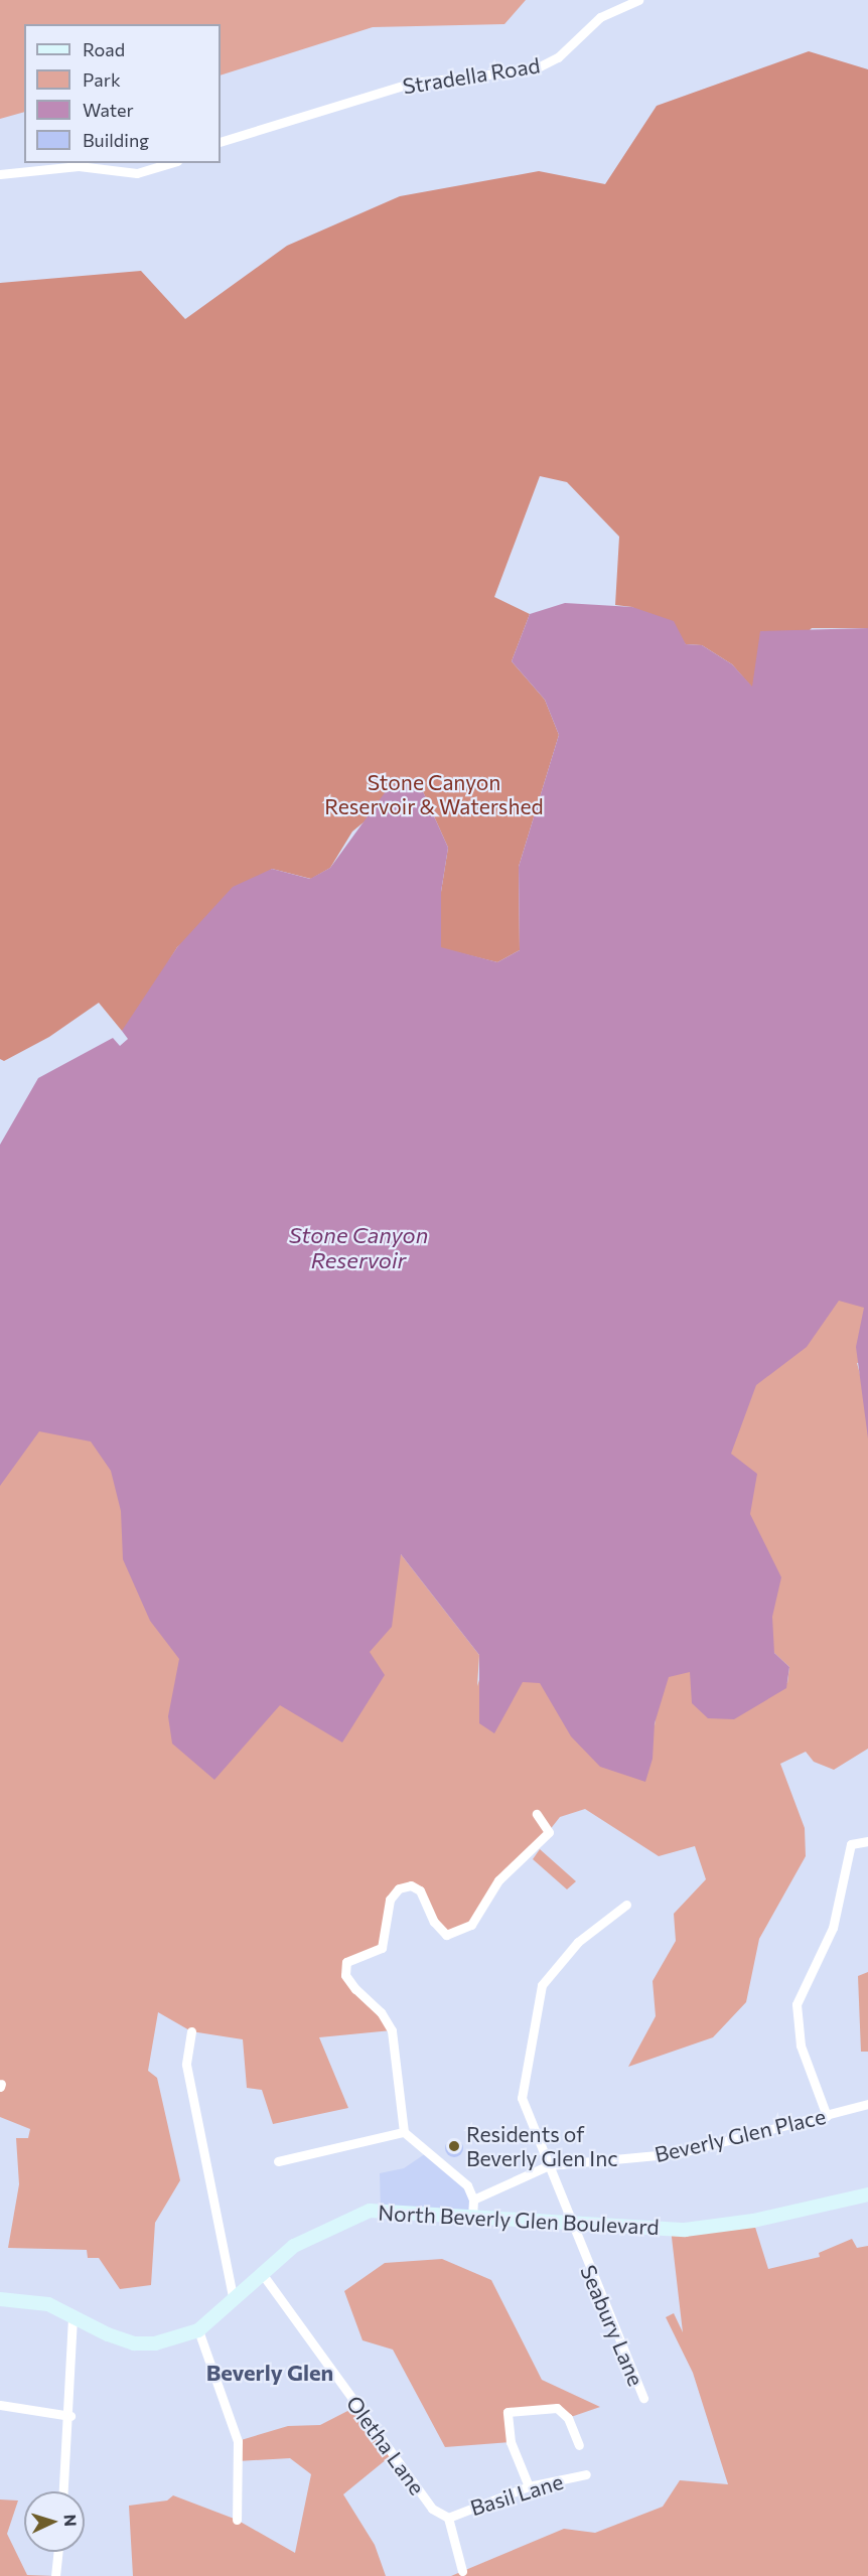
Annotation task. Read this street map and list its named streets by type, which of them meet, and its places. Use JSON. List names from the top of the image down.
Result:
{
  "streets": {
    "main road": ["North Beverly Glen Boulevard"],
    "street": [
      "Stradella Road",
      "Beverly Glen Place",
      "Seabury Lane",
      "Oletha Lane",
      "Basil Lane"
    ]
  },
  "crossings": [
    ["Beverly Glen Place", "Seabury Lane"],
    ["North Beverly Glen Boulevard", "Seabury Lane"],
    ["North Beverly Glen Boulevard", "Oletha Lane"],
    ["Oletha Lane", "Basil Lane"]
  ],
  "districts": ["Beverly Glen"],
  "water": ["Stone Canyon Reservoir"],
  "parks": ["Stone Canyon Reservoir & Watershed"],
  "places": ["Residents of Beverly Glen Inc"],
  "legend": [
    "Road",
    "Park",
    "Water",
    "Building"
  ],
  "north": "right"
}
